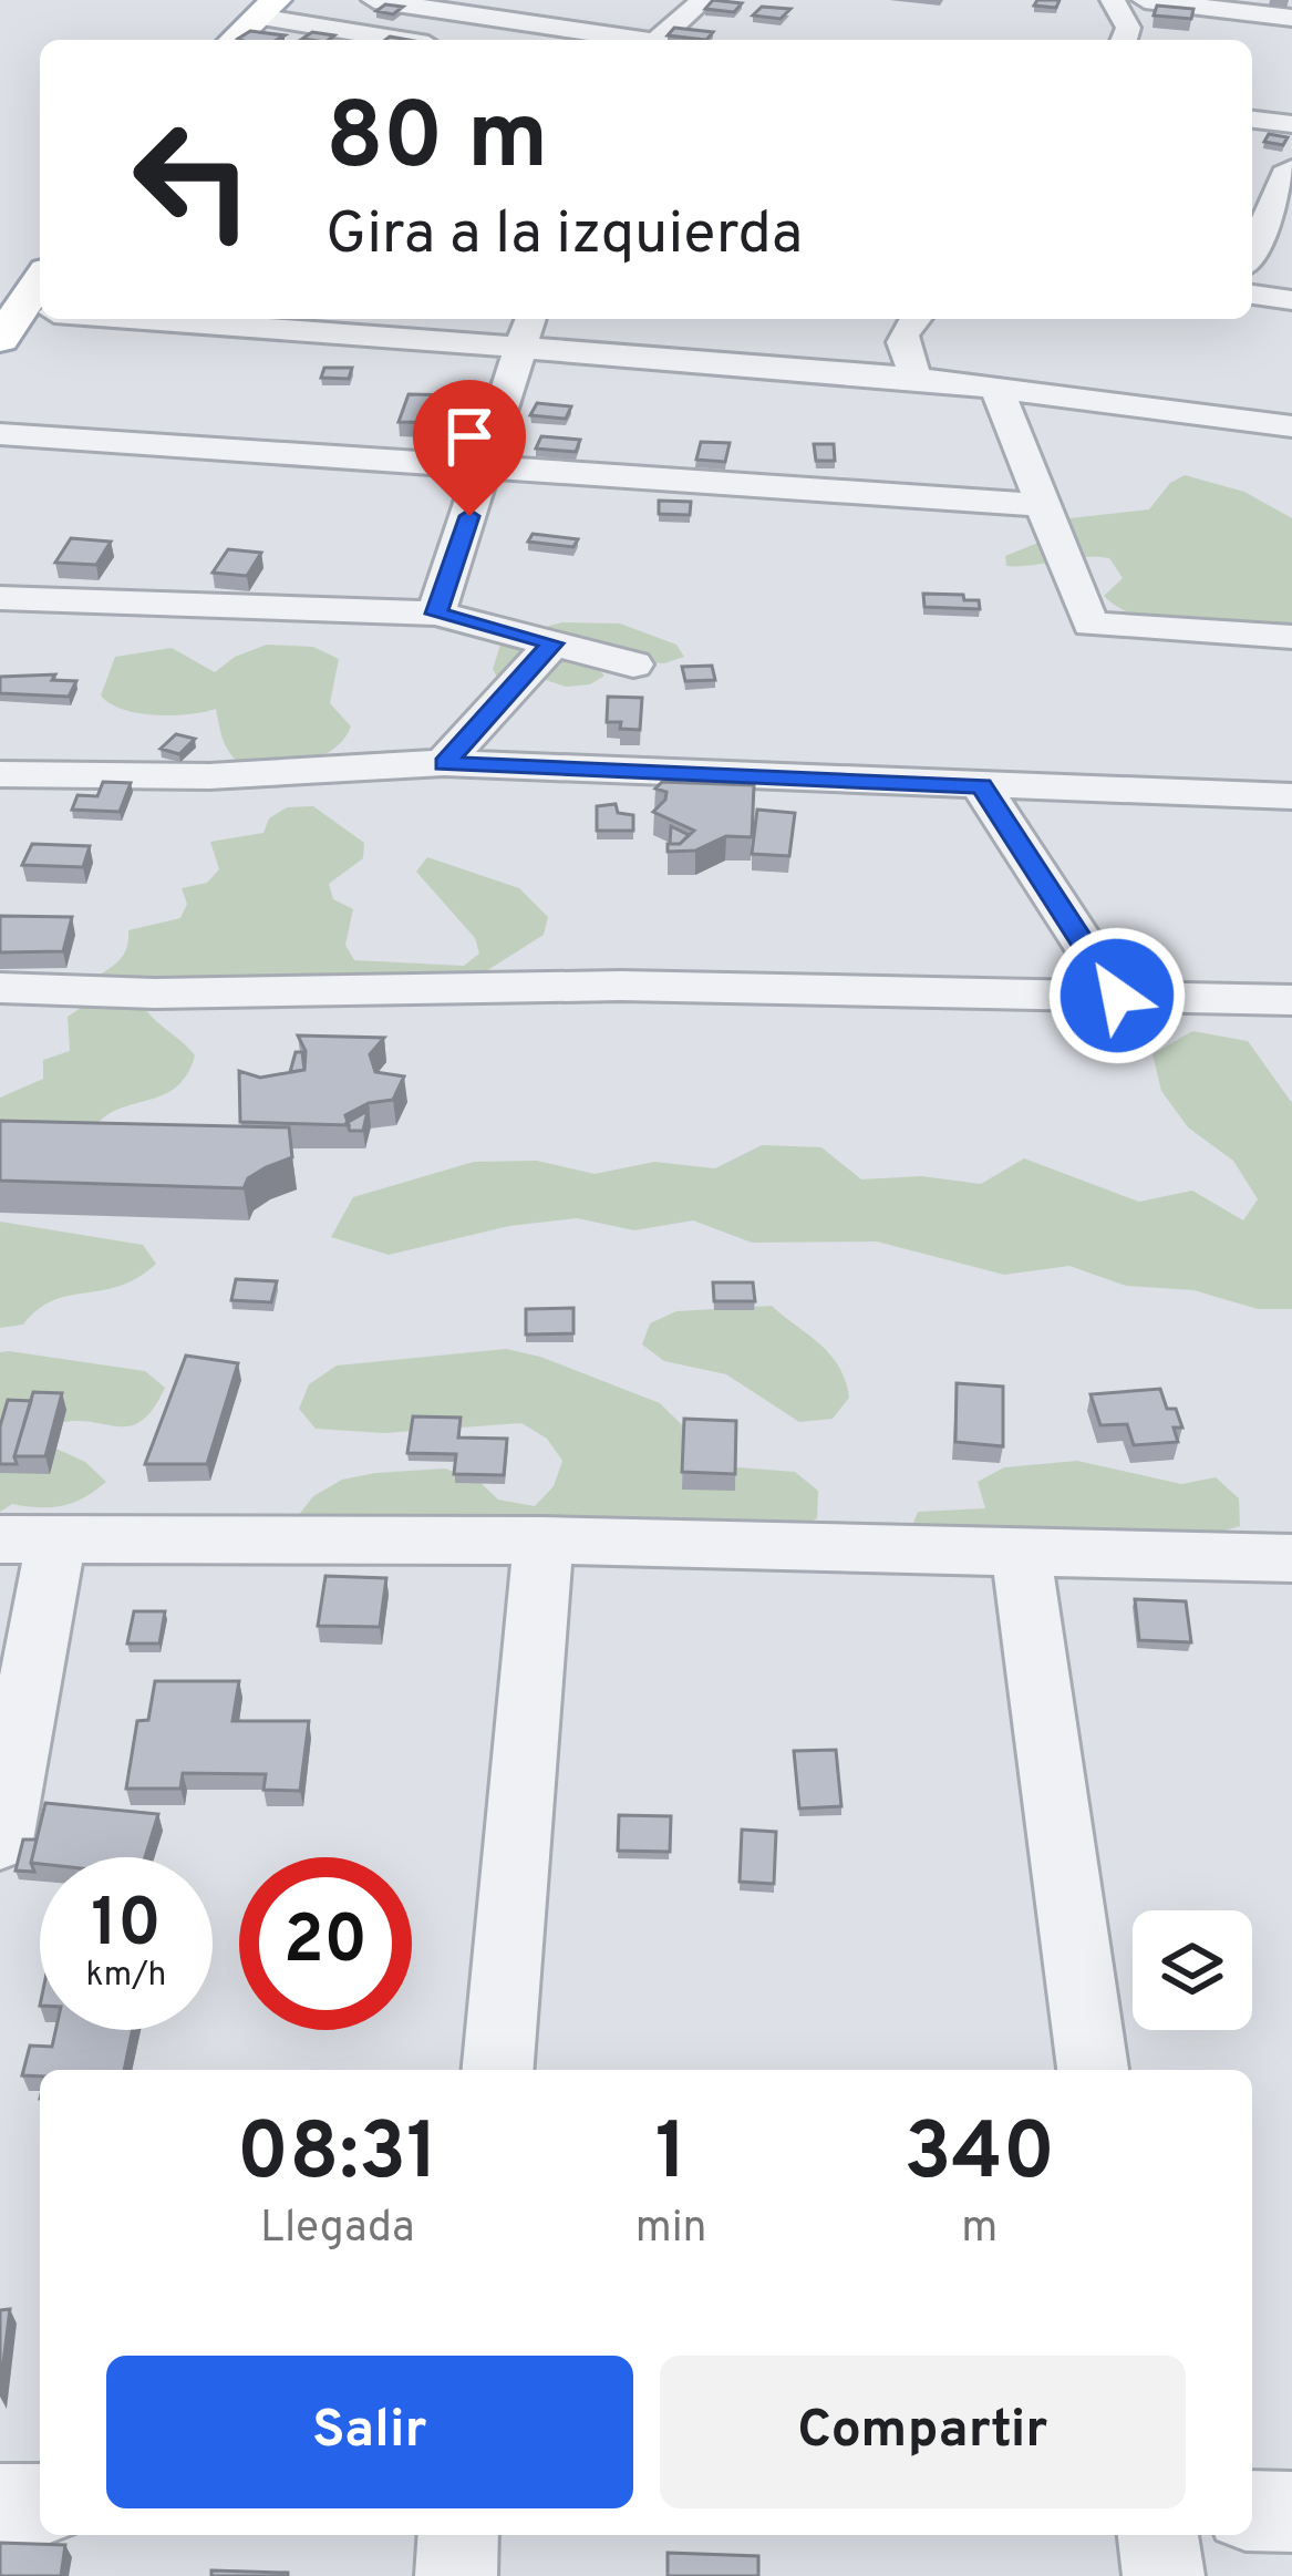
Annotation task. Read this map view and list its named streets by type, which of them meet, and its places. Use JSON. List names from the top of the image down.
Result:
{
  "page": {
    "turn": ["80 m", "Gira a la izquierda"],
    "speed": "10 km/h",
    "limit": "20",
    "eta": [
      "08:31",
      "Llegada",
      "1",
      "min",
      "340",
      "m"
    ],
    "buttons": ["Salir", "Compartir"]
  }
}
